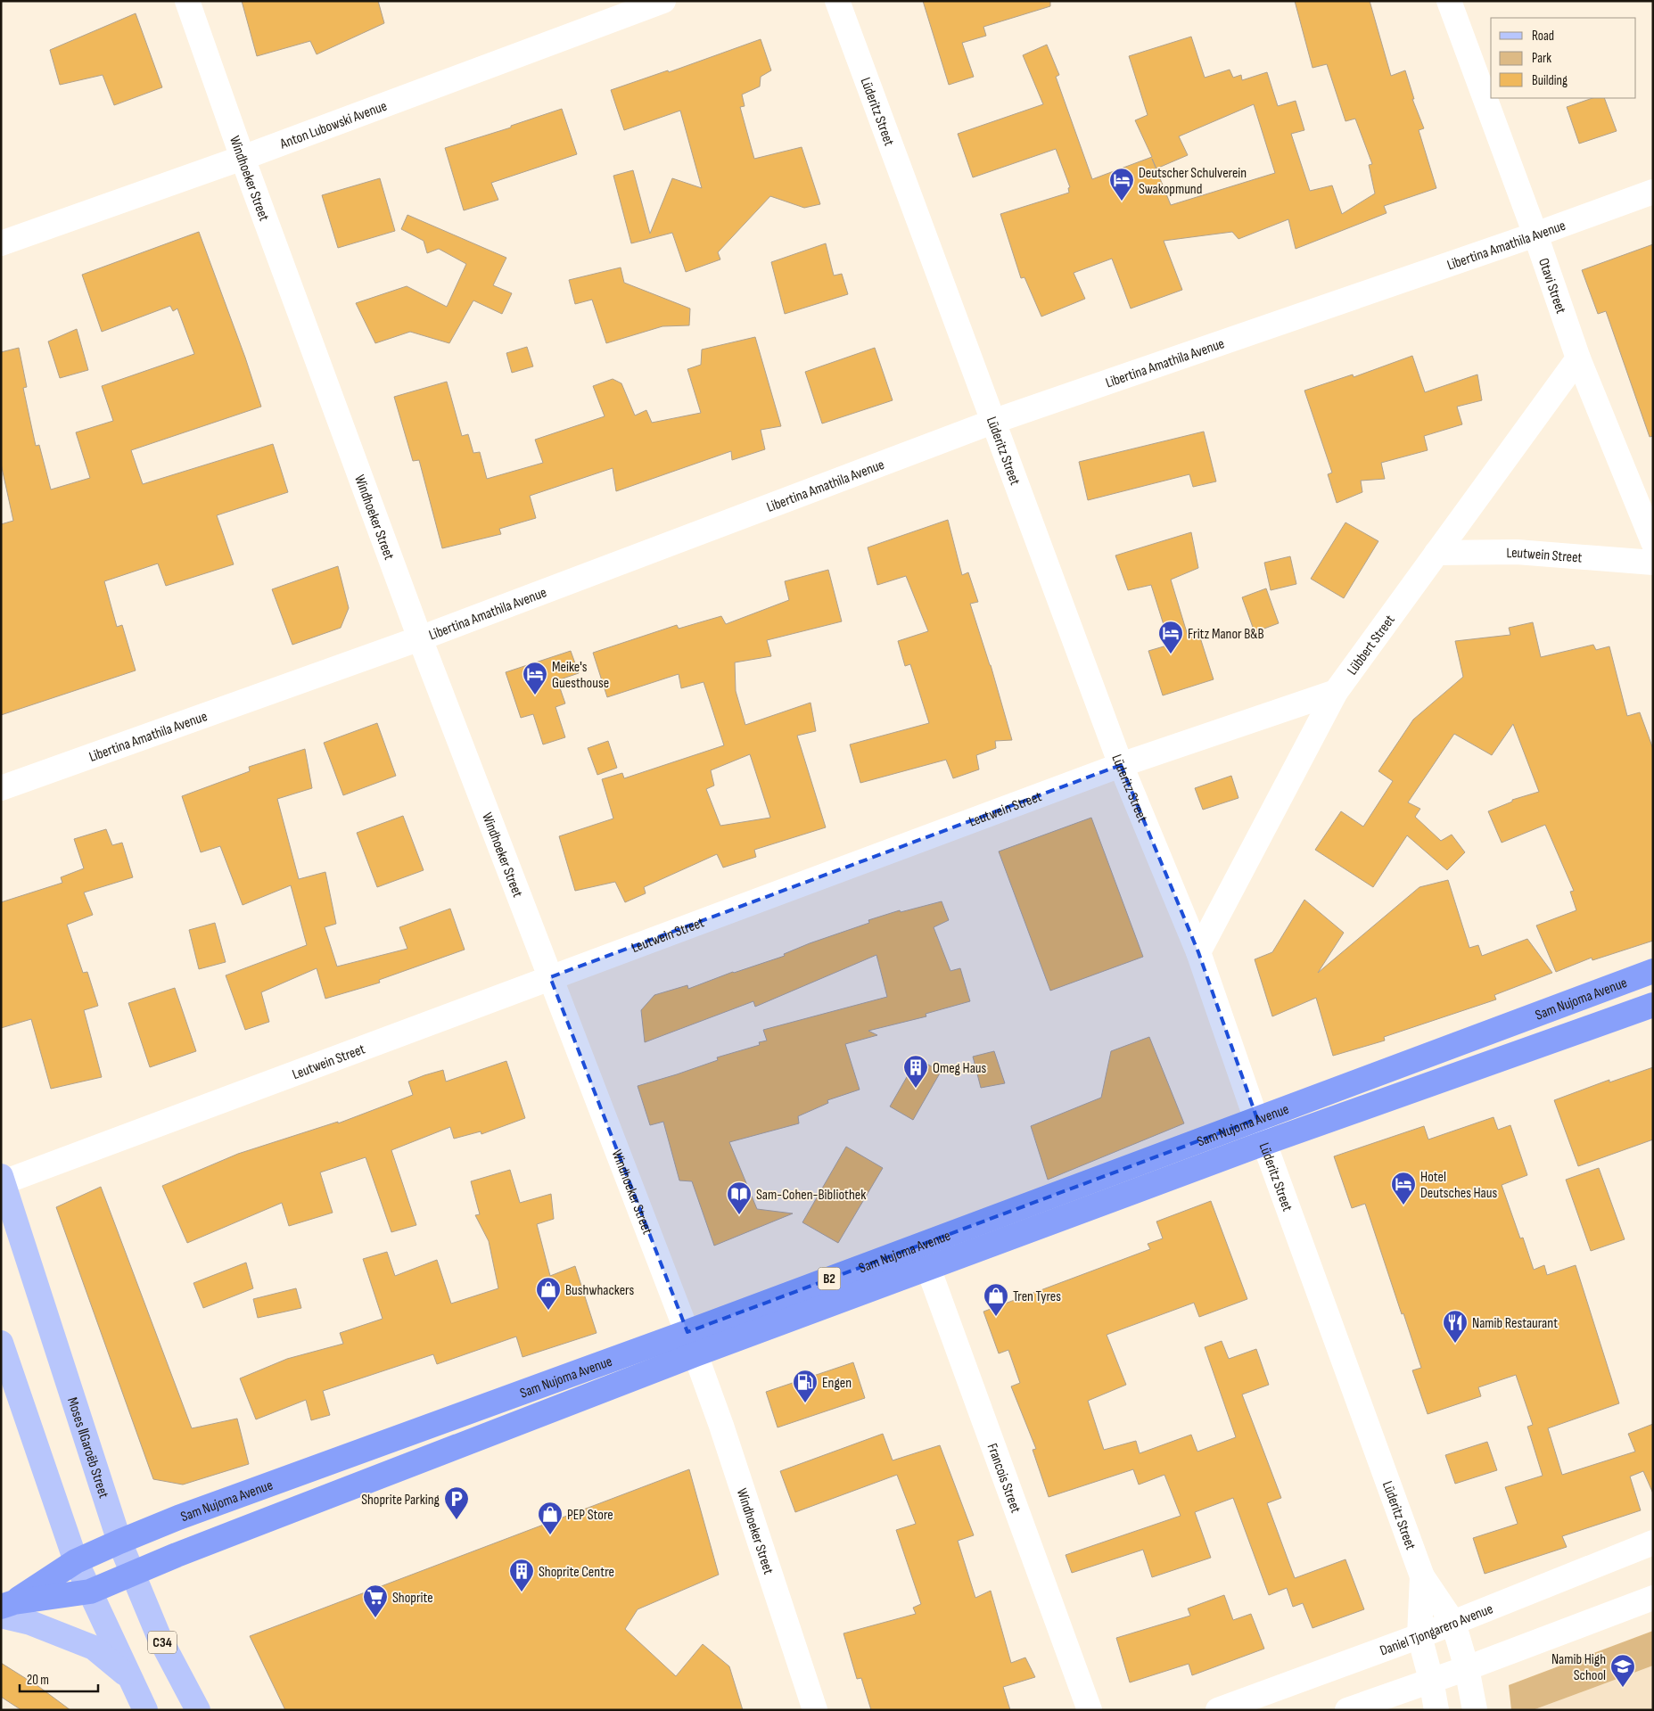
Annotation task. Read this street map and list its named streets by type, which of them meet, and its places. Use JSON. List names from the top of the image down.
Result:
{
  "streets": {
    "highway": ["Sam Nujoma Avenue", "B2"],
    "main road": ["Moses ǁGaroëb Street", "C34"],
    "street": [
      "Lüderitz Street",
      "Anton Lubowski Avenue",
      "Windhoeker Street",
      "Libertina Amathila Avenue",
      "Otavi Street",
      "Leutwein Street",
      "Lübbert Street",
      "Francois Street",
      "Daniel Tjongarero Avenue"
    ]
  },
  "crossings": [
    ["Lüderitz Street", "Libertina Amathila Avenue"],
    ["Lüderitz Street", "Leutwein Street"],
    ["Lüderitz Street", "Lübbert Street"],
    ["Lüderitz Street", "Sam Nujoma Avenue"],
    ["Lüderitz Street", "Daniel Tjongarero Avenue"],
    ["Anton Lubowski Avenue", "Windhoeker Street"],
    ["Windhoeker Street", "Libertina Amathila Avenue"],
    ["Windhoeker Street", "Leutwein Street"],
    ["Windhoeker Street", "Sam Nujoma Avenue"],
    ["Libertina Amathila Avenue", "Otavi Street"],
    ["Otavi Street", "Lübbert Street"],
    ["Leutwein Street", "Lübbert Street"],
    ["Leutwein Street", "Moses ǁGaroëb Street"],
    ["Sam Nujoma Avenue", "Moses ǁGaroëb Street"],
    ["Sam Nujoma Avenue", "Francois Street"]
  ],
  "places": {
    "hotel": [
      "Deutscher Schulverein Swakopmund",
      "Fritz Manor B&B",
      "Meike's Guesthouse",
      "Hotel Deutsches Haus"
    ],
    "building": ["Omeg Haus", "Shoprite Centre"],
    "library": ["Sam-Cohen-Bibliothek"],
    "shop": ["Bushwhackers", "Tren Tyres", "PEP Store"],
    "restaurant": ["Namib Restaurant"],
    "fuel station": ["Engen"],
    "parking": ["Shoprite Parking"],
    "supermarket": ["Shoprite"],
    "school or university": ["Namib High School"]
  },
  "legend": ["Road", "Park", "Building"],
  "scale_bar": "20 m"
}
